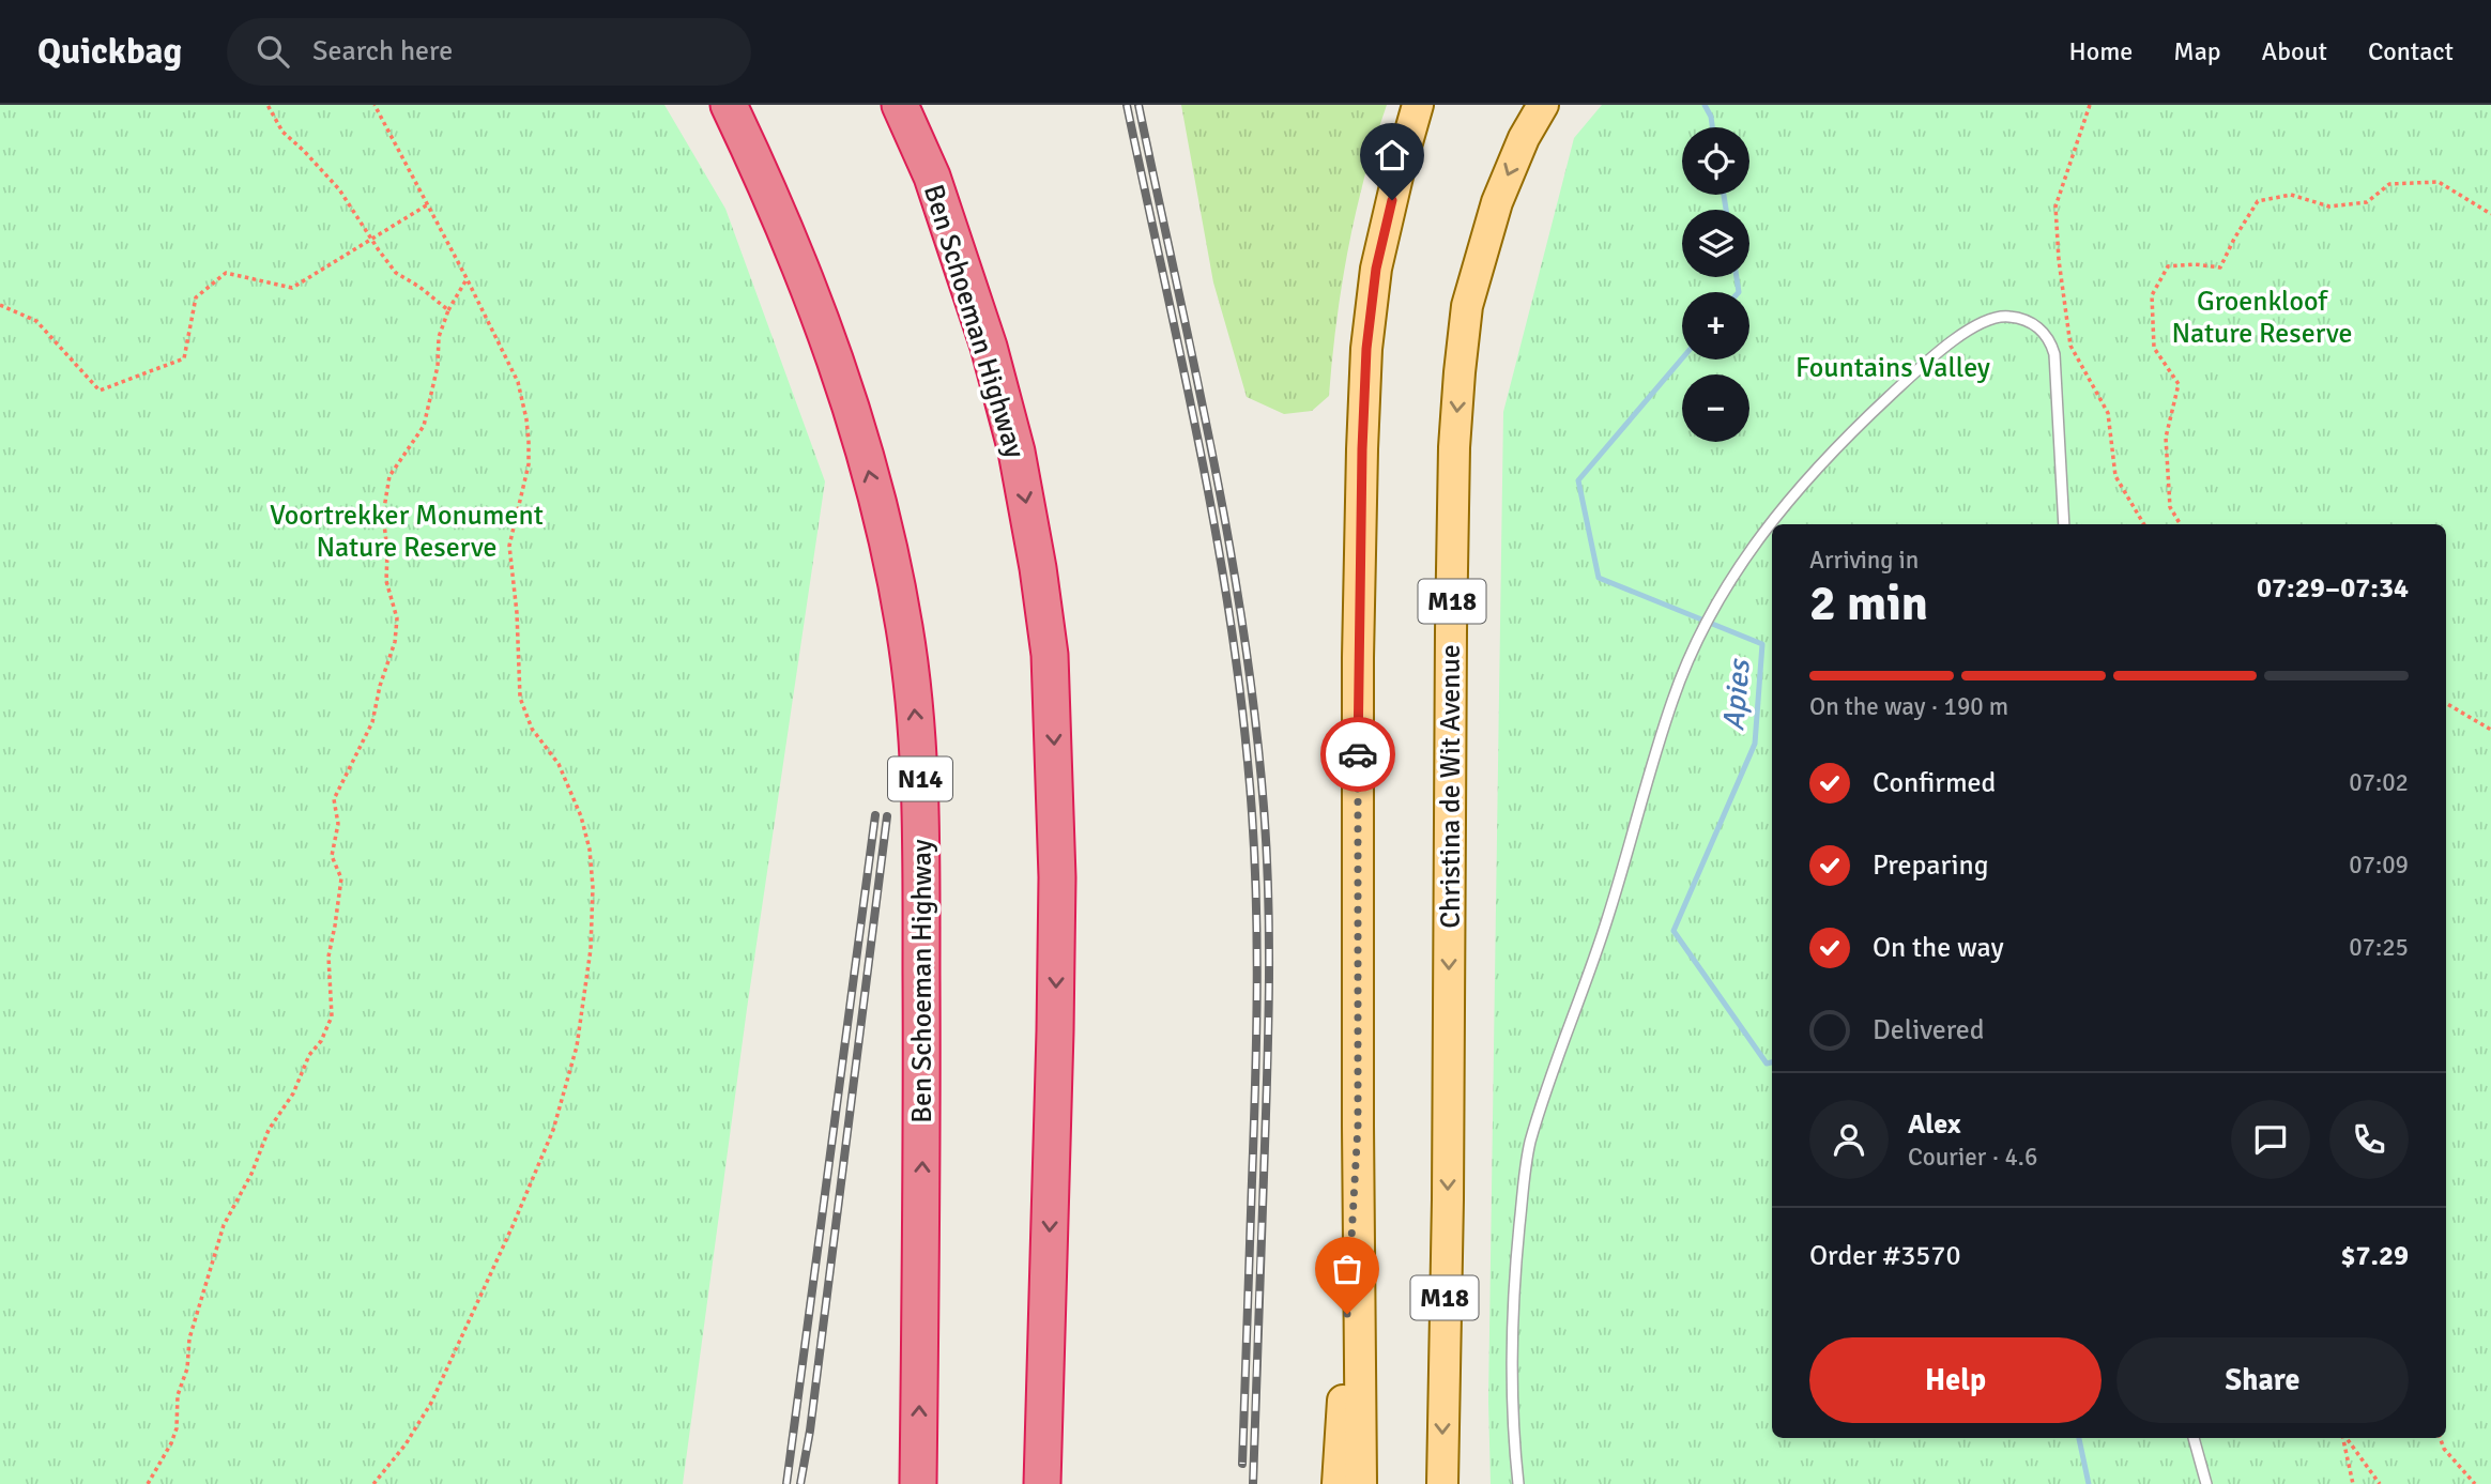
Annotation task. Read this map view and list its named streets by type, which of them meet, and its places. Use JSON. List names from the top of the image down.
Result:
{
  "streets": {
    "highway": ["Ben Schoeman Highway", "N14"],
    "main road": ["M18", "Christina de Wit Avenue"]
  },
  "water": ["Apies"],
  "parks": ["Groenkloof Nature Reserve", "Fountains Valley", "Voortrekker Monument Nature Reserve"],
  "page": {
    "header": "Quickbag",
    "search": "Search here",
    "nav": [
      "Home",
      "Map",
      "About",
      "Contact"
    ],
    "map_buttons": ["+", "−"],
    "heading": ["2 min", "Arriving in", "07:29–07:34"],
    "panel": [
      "Alex",
      "Courier · 4.6",
      "Order #3570",
      "$7.29"
    ],
    "bar": "On the way · 190 m",
    "list": [
      ["Confirmed", "07:02"],
      ["Preparing", "07:09"],
      ["On the way", "07:25"],
      "Delivered"
    ],
    "buttons": ["Help", "Share"]
  }
}
